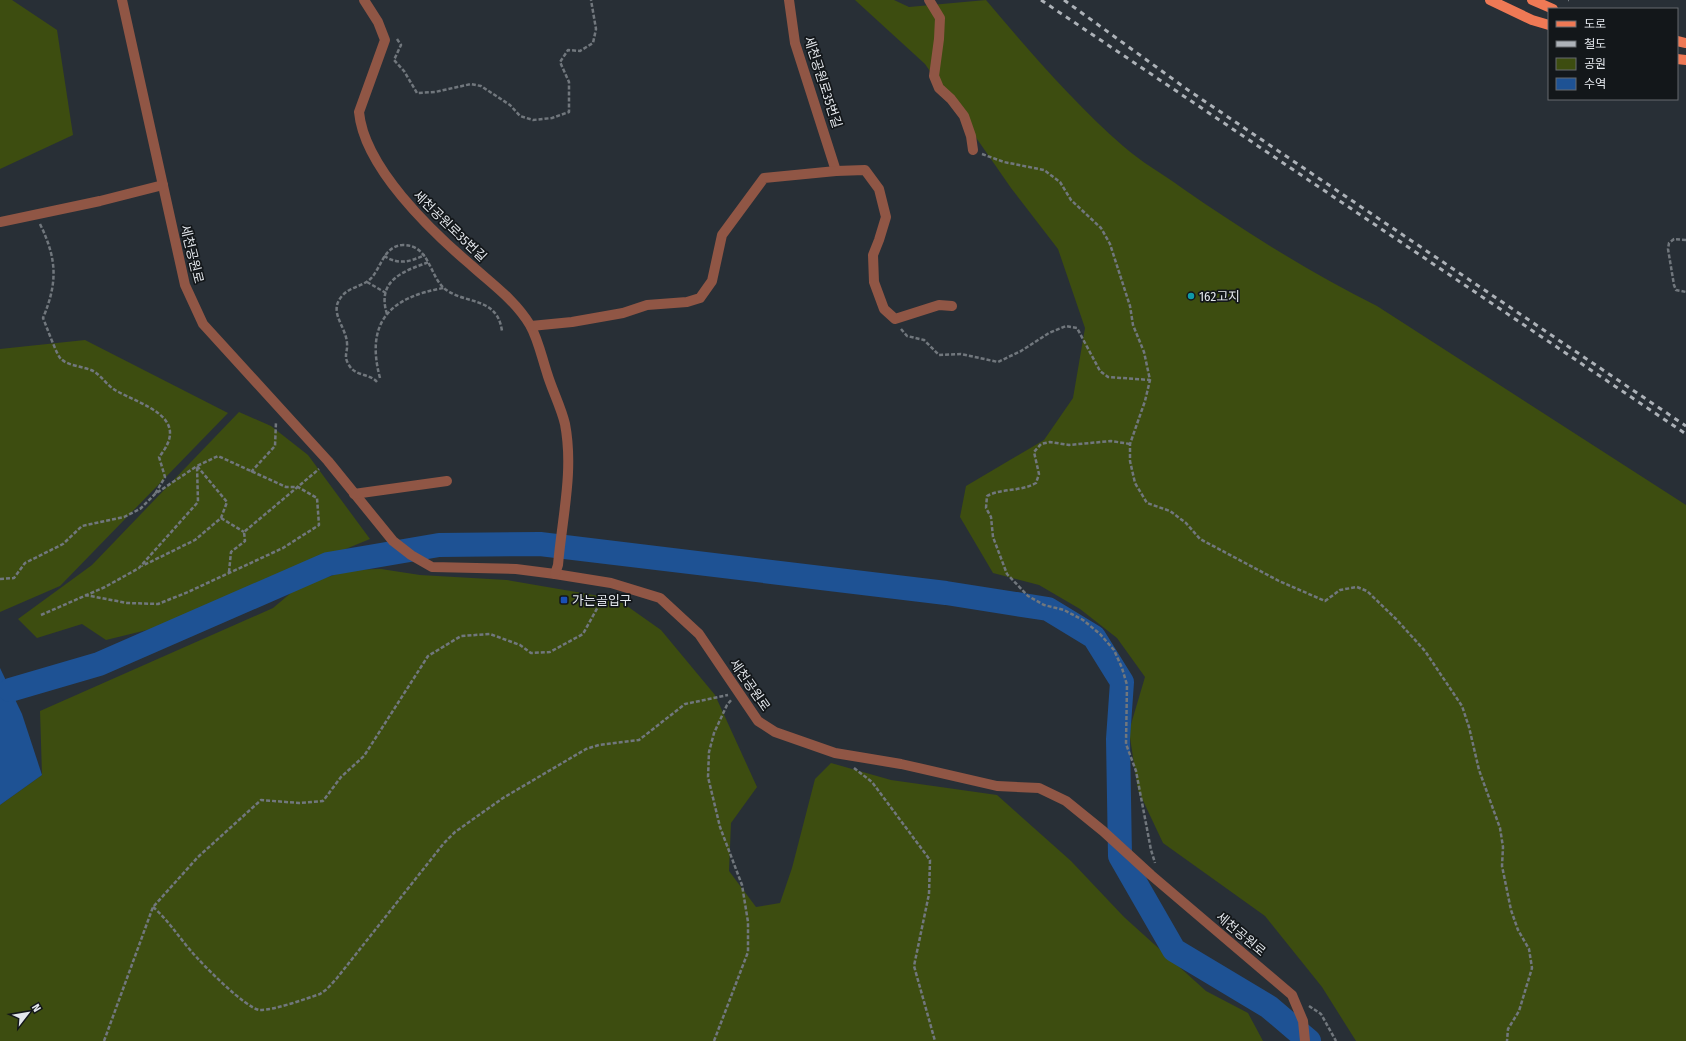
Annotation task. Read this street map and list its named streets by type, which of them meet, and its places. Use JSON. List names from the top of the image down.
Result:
{
  "streets": {
    "street": ["세천공원로35번길", "세천공원로"]
  },
  "crossings": [
    ["세천공원로35번길", "세천공원로"]
  ],
  "places": {
    "other": ["162고지"],
    "transit": ["가는골입구"]
  },
  "legend": [
    "도로",
    "철도",
    "공원",
    "수역"
  ],
  "north": "top right"
}
